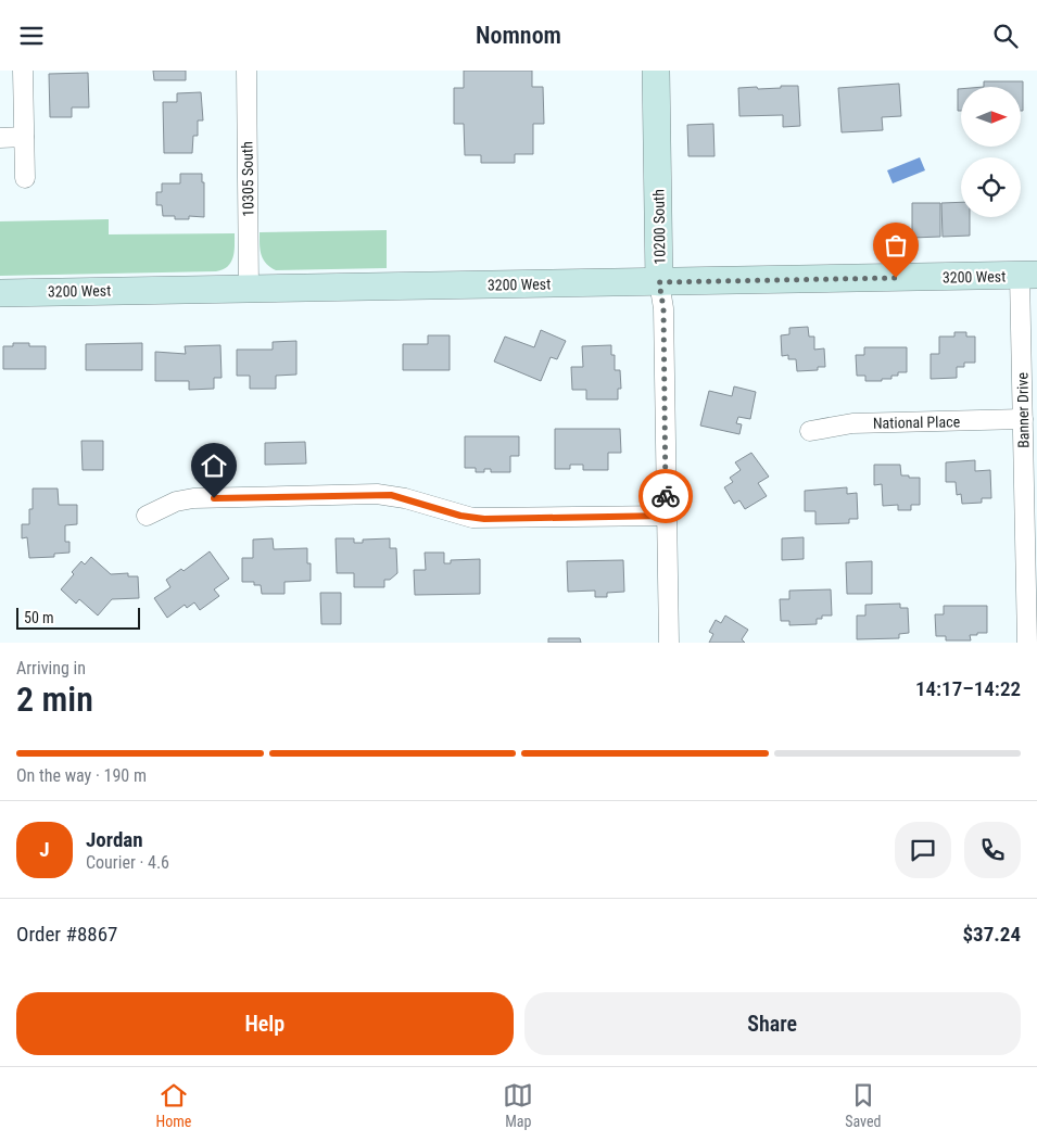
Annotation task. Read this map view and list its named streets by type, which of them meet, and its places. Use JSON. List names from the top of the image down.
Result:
{
  "streets": {
    "street": [
      "10305 South",
      "10200 South",
      "3200 West",
      "Banner Drive",
      "National Place"
    ]
  },
  "crossings": [
    ["10305 South", "3200 West"],
    ["10200 South", "3200 West"],
    ["3200 West", "Banner Drive"],
    ["Banner Drive", "National Place"]
  ],
  "scale_bar": "50 m",
  "north": "right",
  "page": {
    "header": "Nomnom",
    "scale": "50 m",
    "heading": ["2 min", "Arriving in", "14:17–14:22"],
    "panel": [
      "Jordan",
      "Courier · 4.6",
      "Order #8867",
      "$37.24"
    ],
    "bar": "On the way · 190 m",
    "round": "J",
    "buttons": ["Help", "Share"],
    "tabs": ["Home", "Map", "Saved"]
  }
}
